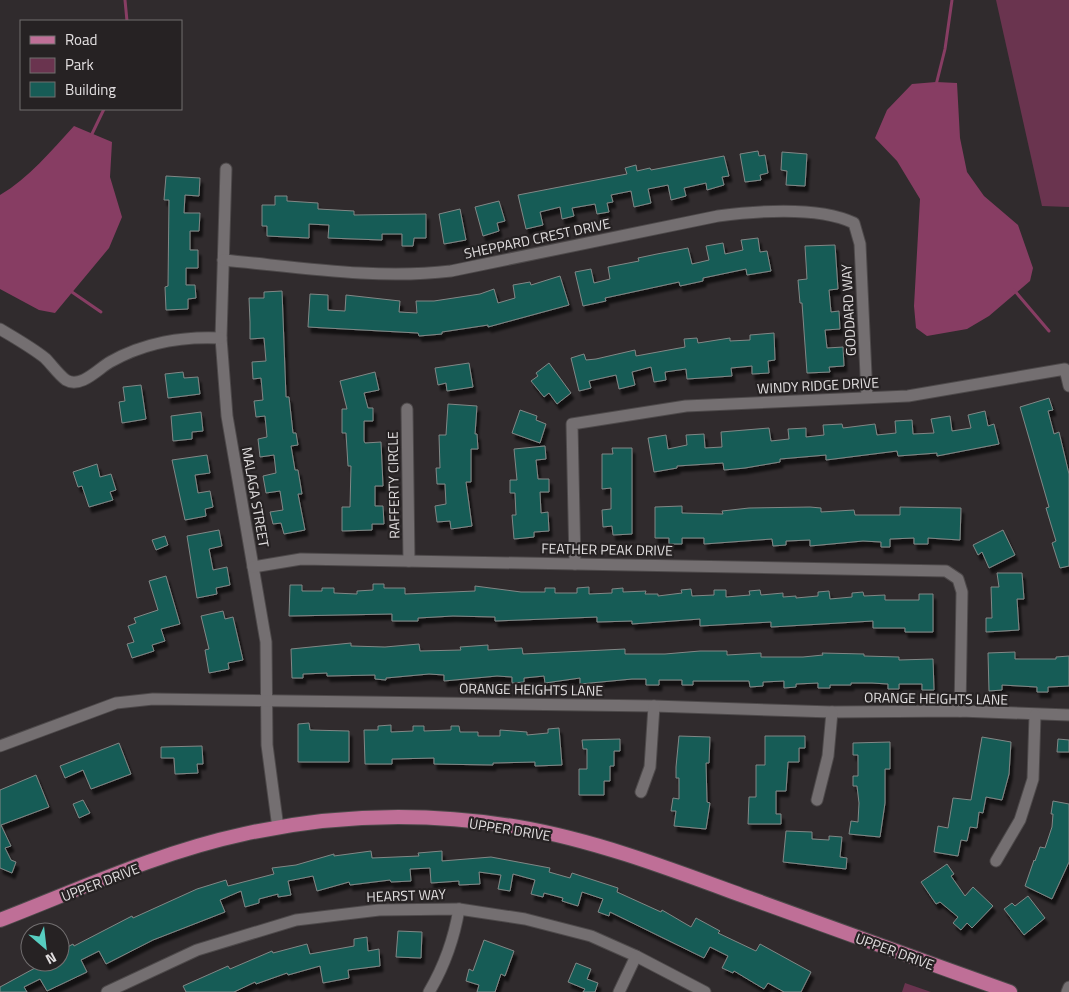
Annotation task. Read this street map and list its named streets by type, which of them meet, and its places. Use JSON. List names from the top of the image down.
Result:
{
  "streets": {
    "main road": ["UPPER DRIVE"],
    "street": [
      "SHEPPARD CREST DRIVE",
      "GODDARD WAY",
      "WINDY RIDGE DRIVE",
      "RAFFERTY CIRCLE",
      "MALAGA STREET",
      "FEATHER PEAK DRIVE",
      "ORANGE HEIGHTS LANE",
      "HEARST WAY"
    ]
  },
  "crossings": [
    ["SHEPPARD CREST DRIVE", "GODDARD WAY"],
    ["SHEPPARD CREST DRIVE", "MALAGA STREET"],
    ["GODDARD WAY", "WINDY RIDGE DRIVE"],
    ["WINDY RIDGE DRIVE", "FEATHER PEAK DRIVE"],
    ["RAFFERTY CIRCLE", "FEATHER PEAK DRIVE"],
    ["MALAGA STREET", "FEATHER PEAK DRIVE"],
    ["MALAGA STREET", "ORANGE HEIGHTS LANE"],
    ["MALAGA STREET", "UPPER DRIVE"],
    ["FEATHER PEAK DRIVE", "ORANGE HEIGHTS LANE"]
  ],
  "legend": ["Road", "Park", "Building"],
  "north": "bottom right"
}
